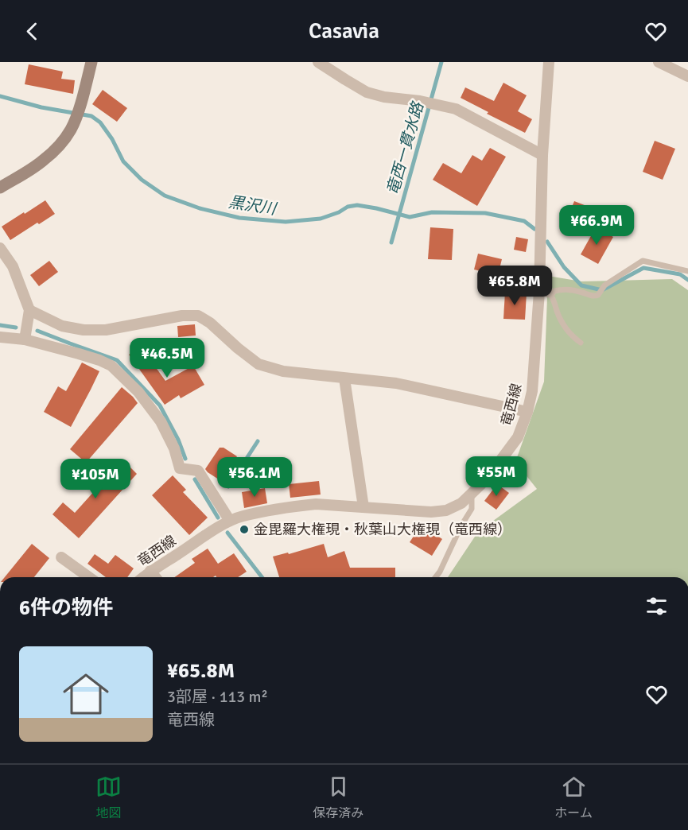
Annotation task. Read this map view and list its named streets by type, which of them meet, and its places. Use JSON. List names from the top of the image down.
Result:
{
  "streets": {
    "street": ["竜西線"]
  },
  "water": ["竜西一貫水路", "黒沢川"],
  "places": ["金毘羅大権現・秋葉山大権現（竜西線）"],
  "page": {
    "header": "Casavia",
    "price": [
      "¥66.9M",
      "¥65.8M",
      "¥46.5M",
      "¥55M",
      "¥56.1M",
      "¥105M"
    ],
    "heading": "6件の物件",
    "list": [
      {
        "name": "¥65.8M",
        "note": "3部屋 · 113 m² · 竜西線"
      }
    ],
    "tabs": ["地図", "保存済み", "ホーム"]
  }
}
